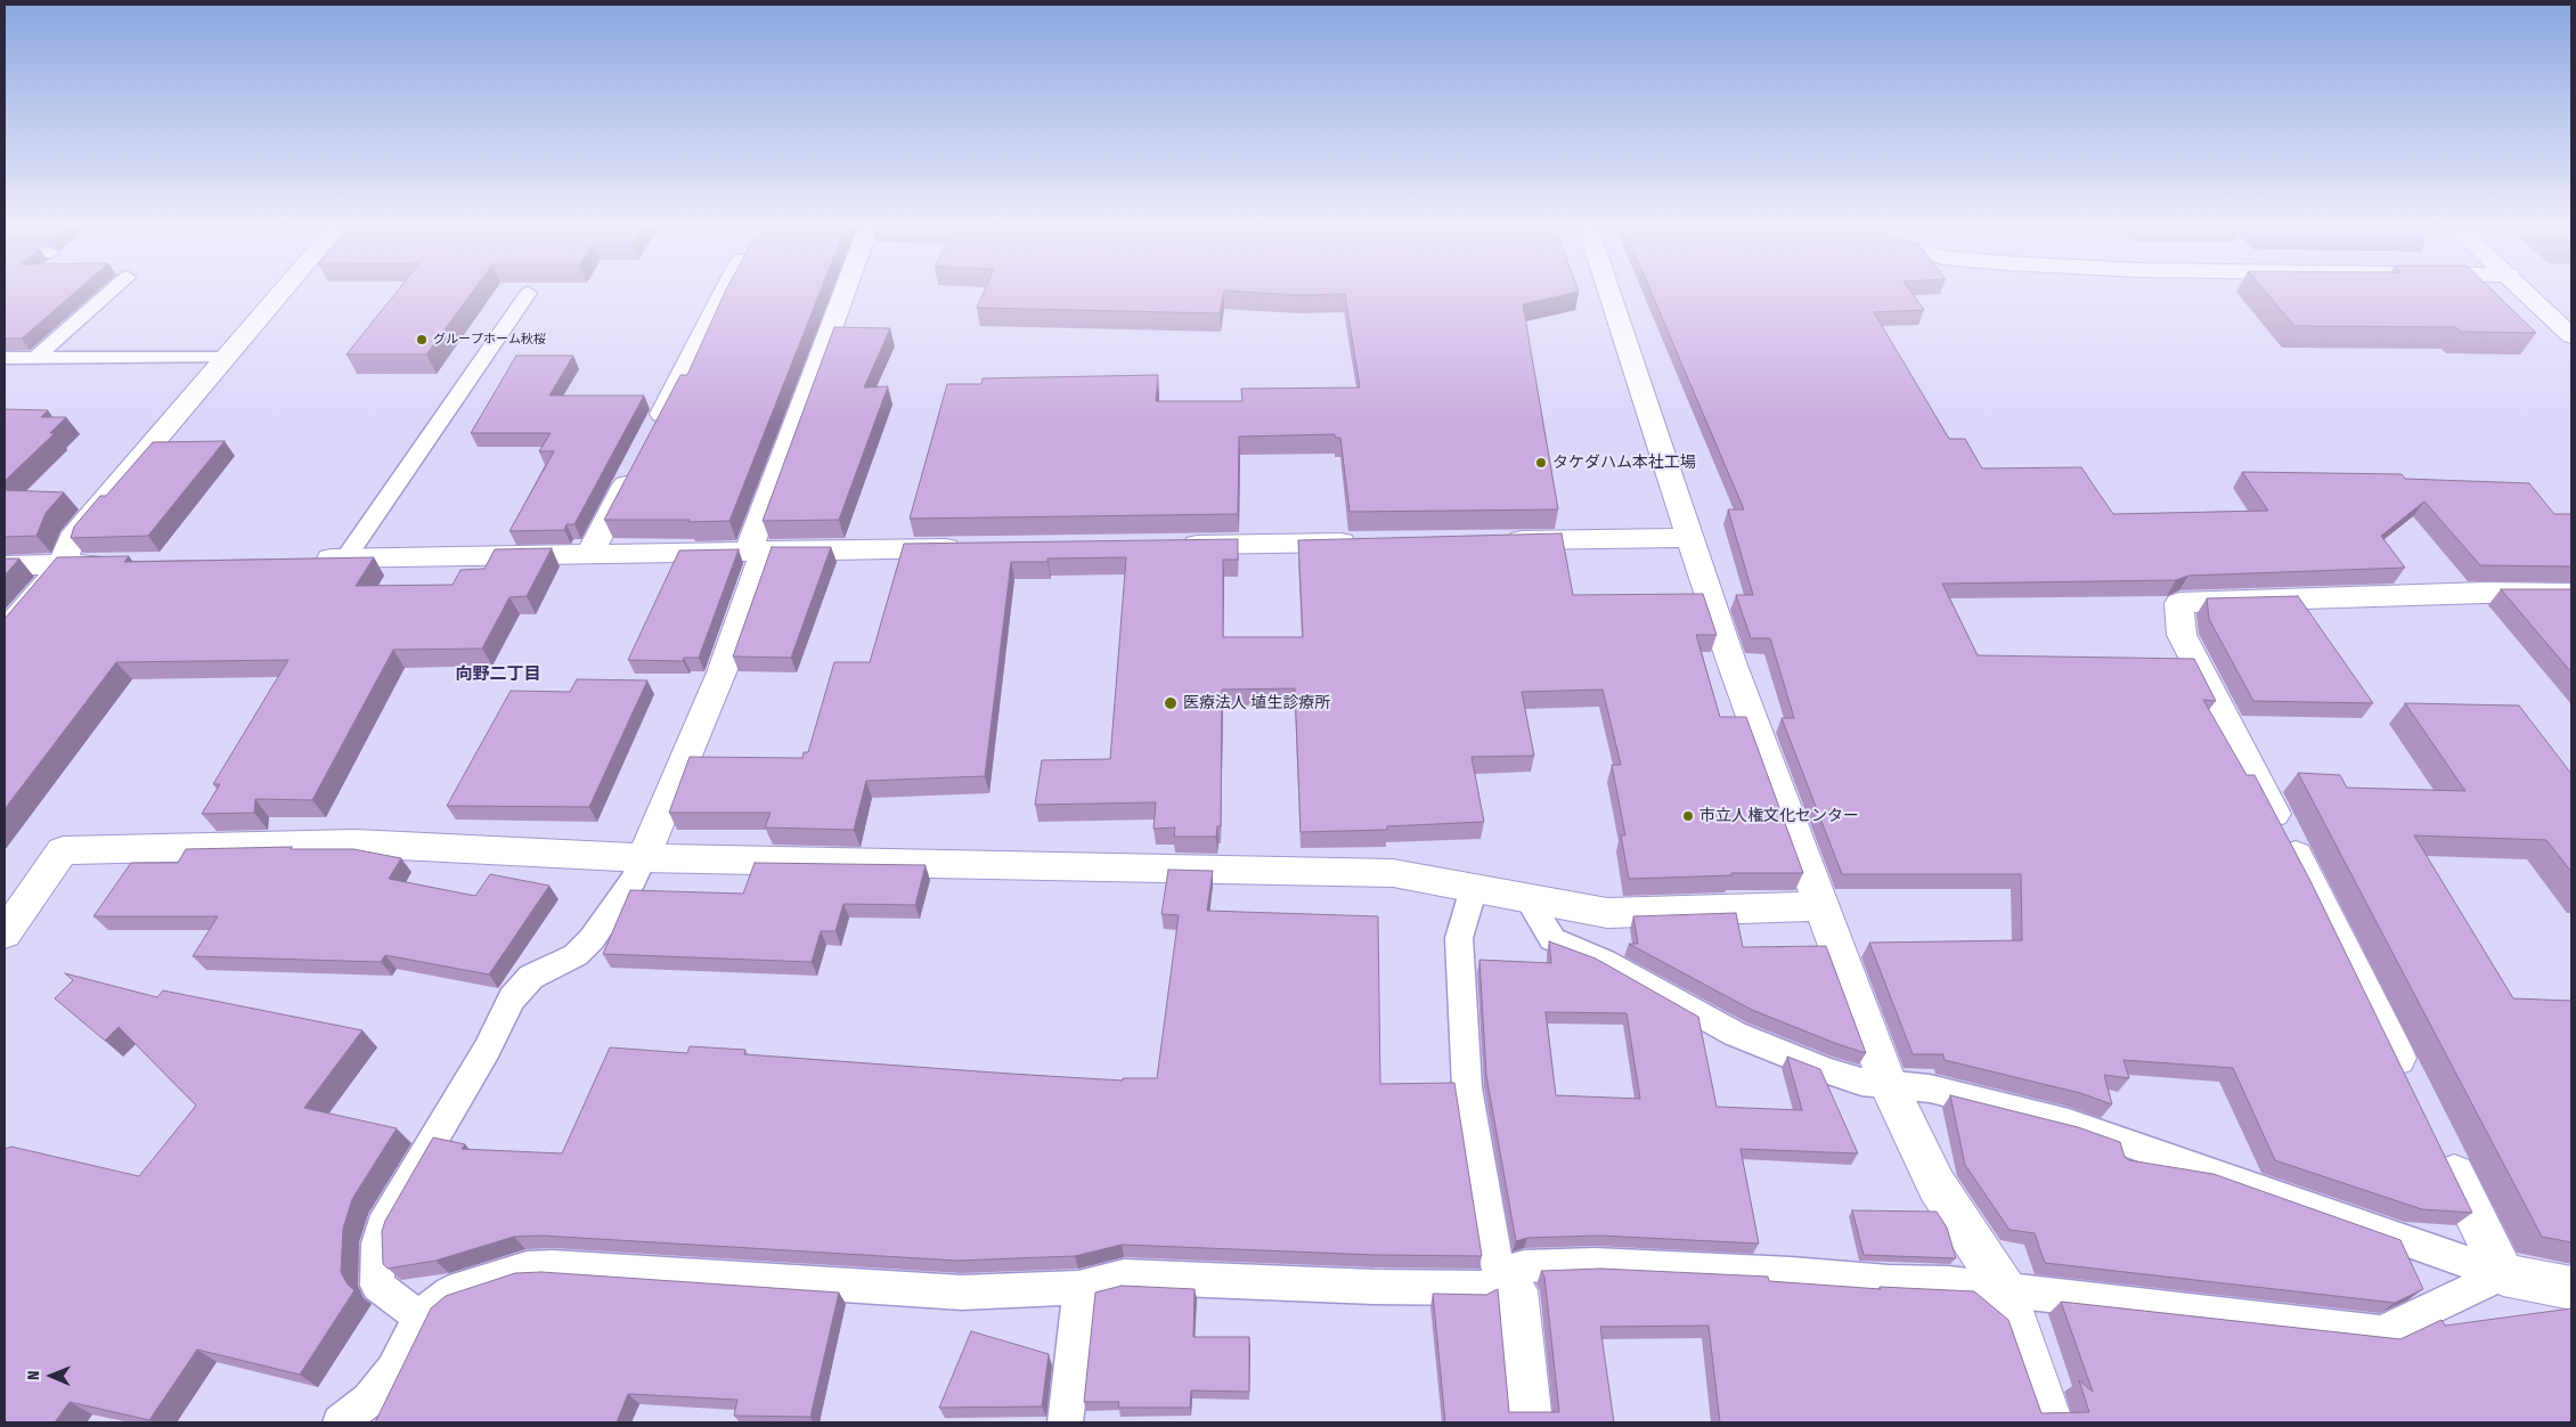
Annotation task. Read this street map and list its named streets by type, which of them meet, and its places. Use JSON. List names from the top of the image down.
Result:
{
  "districts": ["向野二丁目"],
  "places": [
    "グループホーム秋桜",
    "タケダハム本社工場",
    "医療法人 埴生診療所",
    "市立人権文化センター"
  ],
  "north": "left"
}
